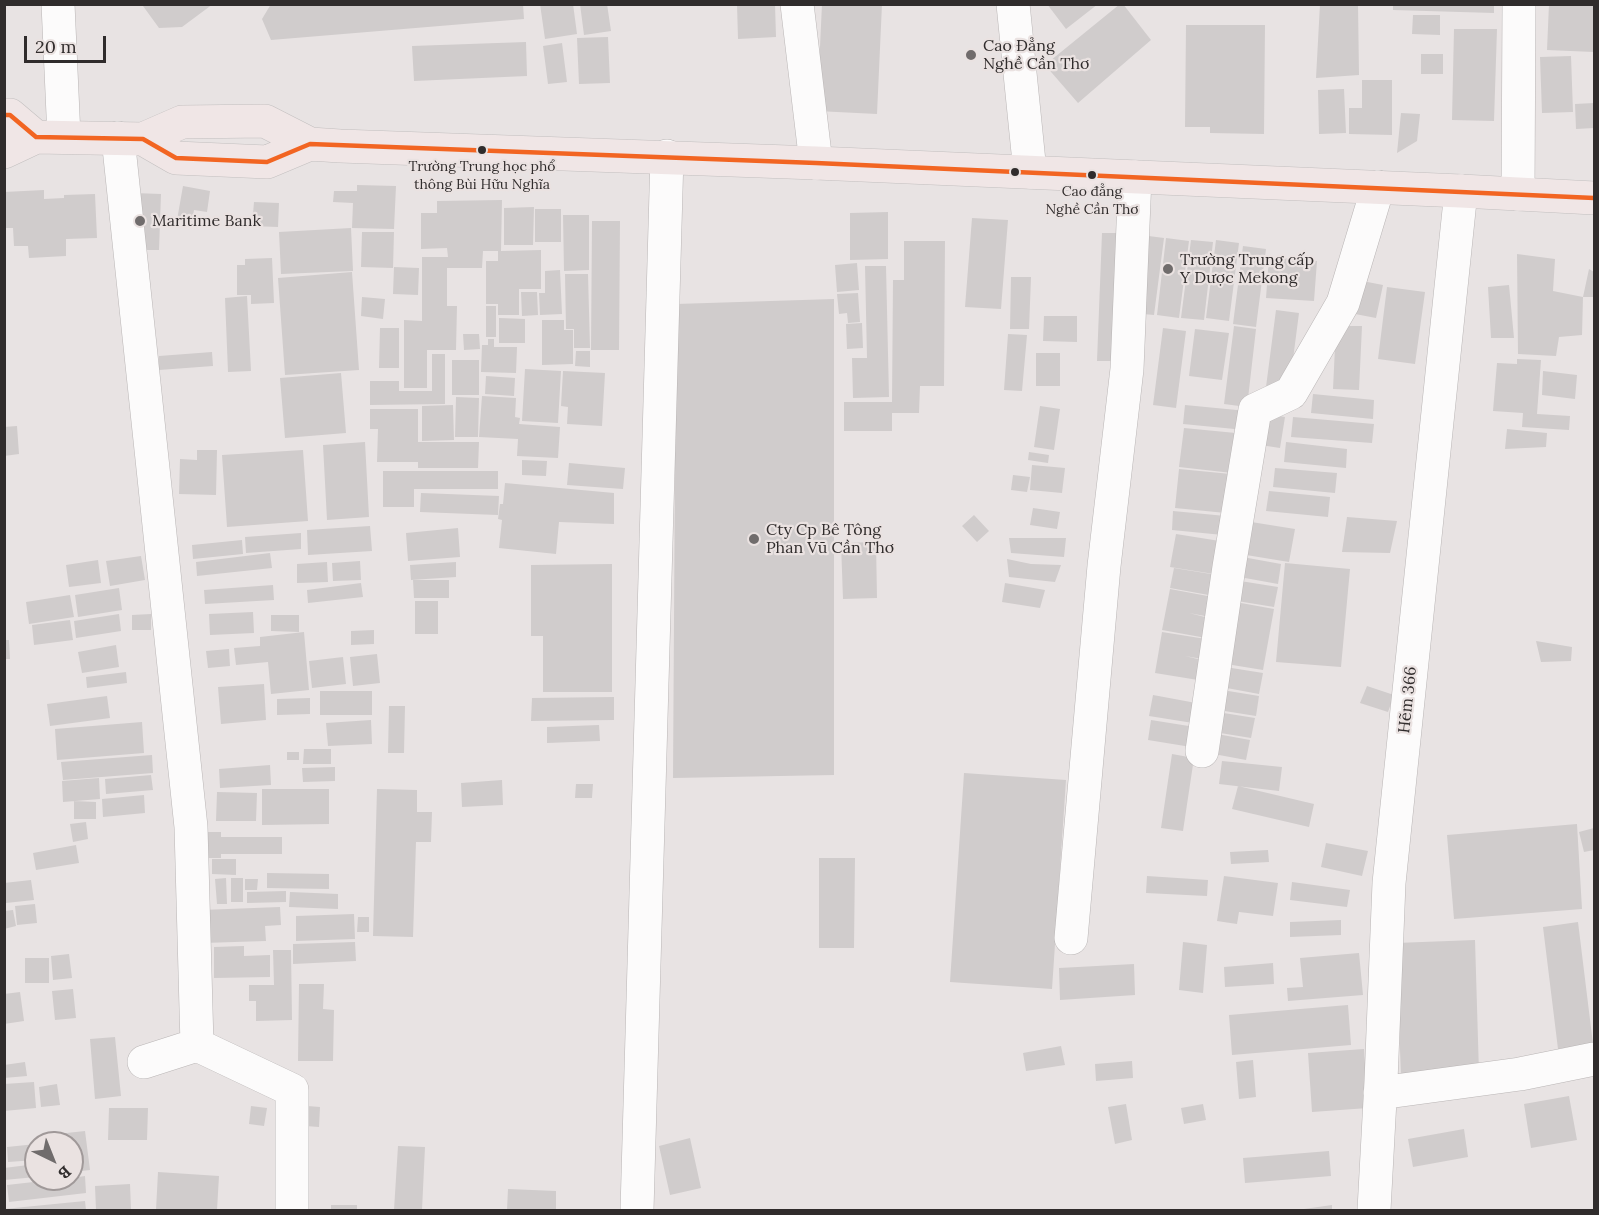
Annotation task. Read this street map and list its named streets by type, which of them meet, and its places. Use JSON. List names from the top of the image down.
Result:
{
  "streets": {
    "street": ["Hẽm 366"]
  },
  "places": [
    "Cao Đẳng Nghề Cần Thơ",
    "Trường Trung học phổ thông Bùi Hữu Nghĩa",
    "Cao đẳng Nghề Cần Thơ",
    "Maritime Bank",
    "Trường Trung cấp Y Dược Mekong",
    "Cty Cp Bê Tông Phan Vũ Cần Thơ"
  ],
  "scale_bar": "20 m",
  "north": "bottom right"
}
